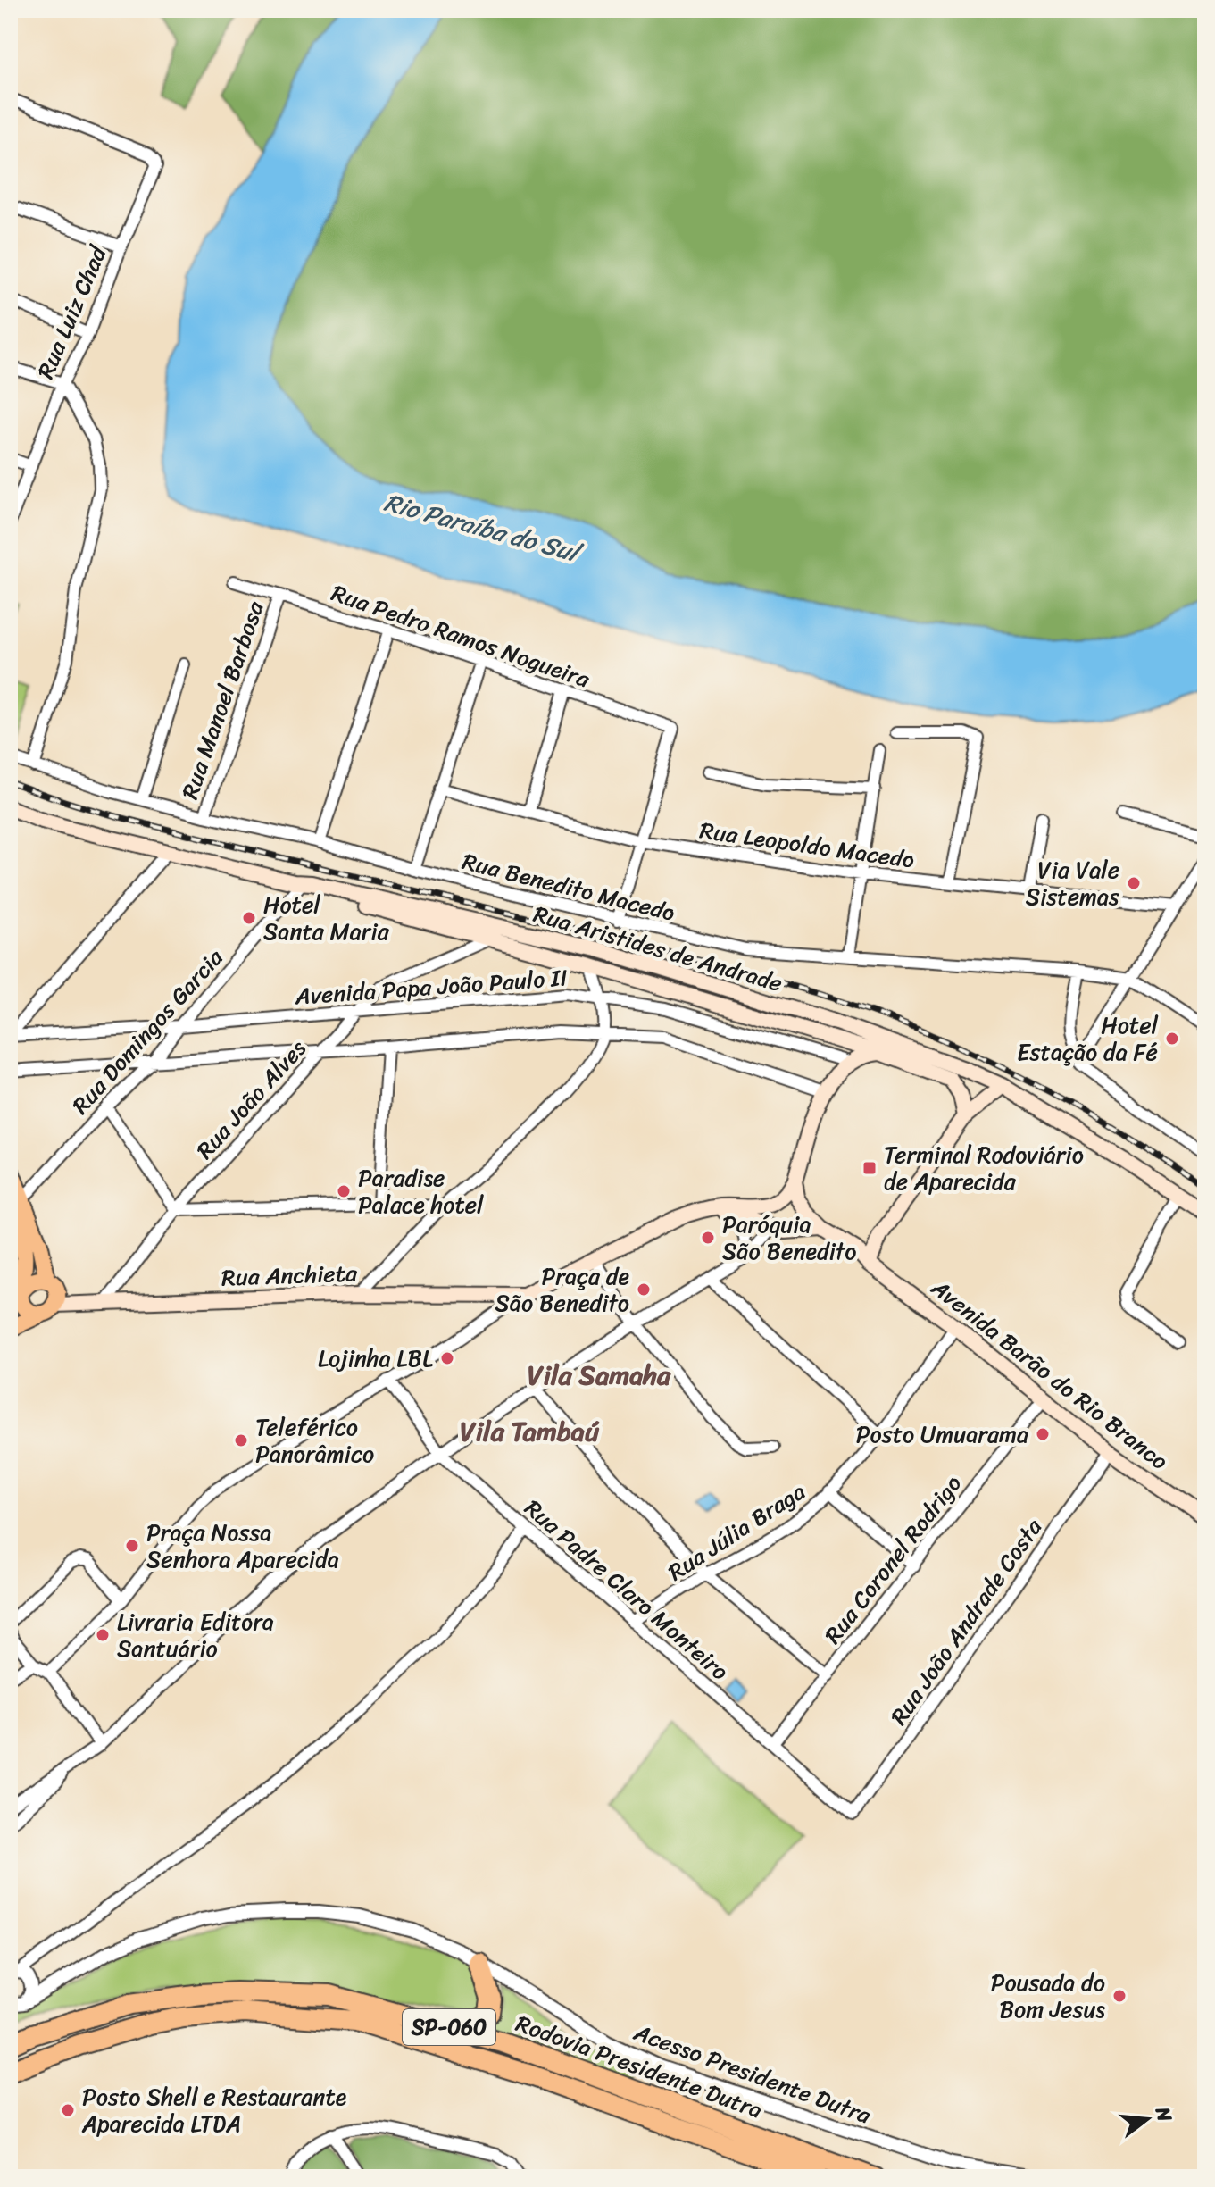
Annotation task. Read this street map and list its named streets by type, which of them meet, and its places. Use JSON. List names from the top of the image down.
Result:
{
  "streets": {
    "highway": ["SP-060", "Rodovia Presidente Dutra"],
    "main road": ["Rua Aristides de Andrade", "Rua Anchieta", "Avenida Barão do Rio Branco"],
    "street": [
      "Rua Luiz Chad",
      "Rua Pedro Ramos Nogueira",
      "Rua Manoel Barbosa",
      "Rua Leopoldo Macedo",
      "Rua Benedito Macedo",
      "Avenida Papa João Paulo II",
      "Rua Domingos Garcia",
      "Rua João Alves",
      "Rua Júlia Braga",
      "Rua Coronel Rodrigo",
      "Rua Padre Claro Monteiro",
      "Rua João Andrade Costa",
      "Acesso Presidente Dutra"
    ]
  },
  "crossings": [
    ["Rua Pedro Ramos Nogueira", "Rua Manoel Barbosa"],
    ["Rua Pedro Ramos Nogueira", "Rua Leopoldo Macedo"],
    ["Rua Manoel Barbosa", "Rua Benedito Macedo"],
    ["Rua Aristides de Andrade", "Avenida Papa João Paulo II"],
    ["Rua Aristides de Andrade", "Rua Domingos Garcia"],
    ["Rua Aristides de Andrade", "Rua João Alves"],
    ["Rua Aristides de Andrade", "Avenida Barão do Rio Branco"],
    ["Avenida Papa João Paulo II", "Rua Domingos Garcia"],
    ["Avenida Papa João Paulo II", "Rua João Alves"],
    ["Avenida Papa João Paulo II", "Avenida Barão do Rio Branco"],
    ["Rua João Alves", "Rua Anchieta"],
    ["Avenida Barão do Rio Branco", "Rua Júlia Braga"],
    ["Avenida Barão do Rio Branco", "Rua Coronel Rodrigo"],
    ["Avenida Barão do Rio Branco", "Rua João Andrade Costa"],
    ["Rua Júlia Braga", "Rua Padre Claro Monteiro"],
    ["Rua Coronel Rodrigo", "Rua Padre Claro Monteiro"],
    ["Rua Padre Claro Monteiro", "Rua João Andrade Costa"]
  ],
  "districts": ["Vila Samaha", "Vila Tambaú"],
  "water": ["Rio Paraíba do Sul"],
  "places": {
    "other": [
      "Via Vale Sistemas",
      "Hotel Santa Maria",
      "Hotel Estação da Fé",
      "Paradise Palace hotel",
      "Paróquia São Benedito",
      "Praça de São Benedito",
      "Lojinha LBL",
      "Posto Umuarama",
      "Teleférico Panorâmico",
      "Praça Nossa Senhora Aparecida",
      "Livraria Editora Santuário",
      "Pousada do Bom Jesus",
      "Posto Shell e Restaurante Aparecida LTDA"
    ],
    "transit": ["Terminal Rodoviário de Aparecida"]
  },
  "north": "right"
}
